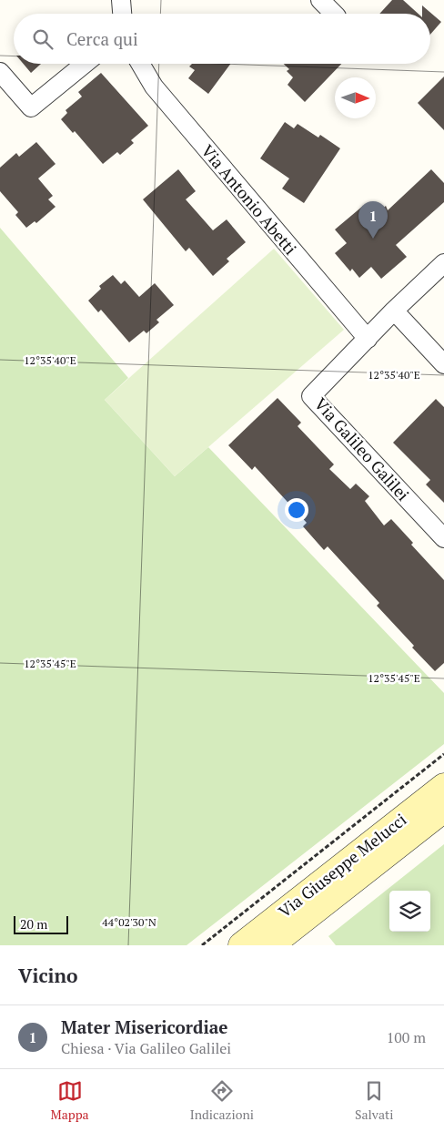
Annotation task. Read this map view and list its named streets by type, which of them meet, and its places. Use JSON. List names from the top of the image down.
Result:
{
  "streets": {
    "main road": ["Via Giuseppe Melucci"],
    "street": ["Via Antonio Abetti", "Via Galileo Galilei"]
  },
  "crossings": [
    ["Via Antonio Abetti", "Via Galileo Galilei"]
  ],
  "scale_bar": "20 m",
  "north": "right",
  "page": {
    "search": "Cerca qui",
    "pins": "1",
    "scale": "20 m",
    "heading": "Vicino",
    "list": [
      {
        "mark": "1",
        "name": "Mater Misericordiae",
        "note": "Chiesa · Via Galileo Galilei",
        "value": "100 m"
      }
    ],
    "nav": ["Mappa", "Indicazioni", "Salvati"]
  },
  "coordinates": ["12°35'40\"E", "12°35'45\"E", "44°02'30\"N"]
}
